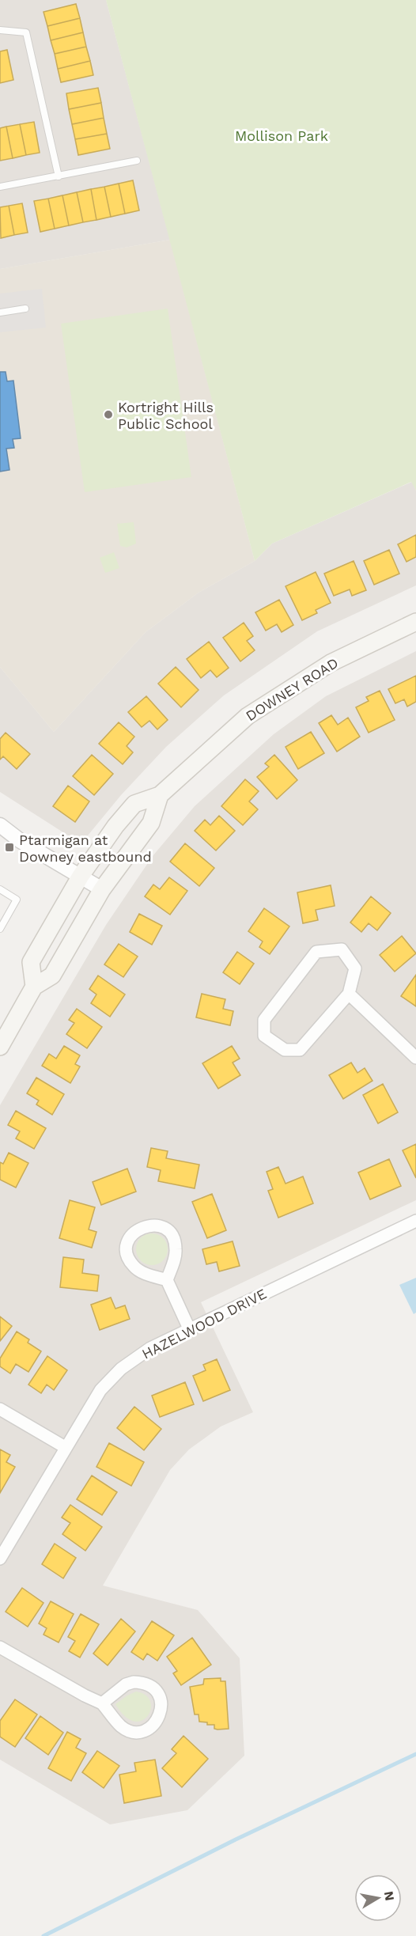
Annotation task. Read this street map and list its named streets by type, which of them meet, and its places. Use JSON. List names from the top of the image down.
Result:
{
  "streets": {
    "main road": ["DOWNEY ROAD"],
    "street": ["HAZELWOOD DRIVE"]
  },
  "parks": ["Mollison Park"],
  "places": {
    "other": ["Kortright Hills Public School"],
    "transit": ["Ptarmigan at Downey eastbound"]
  },
  "north": "right"
}
